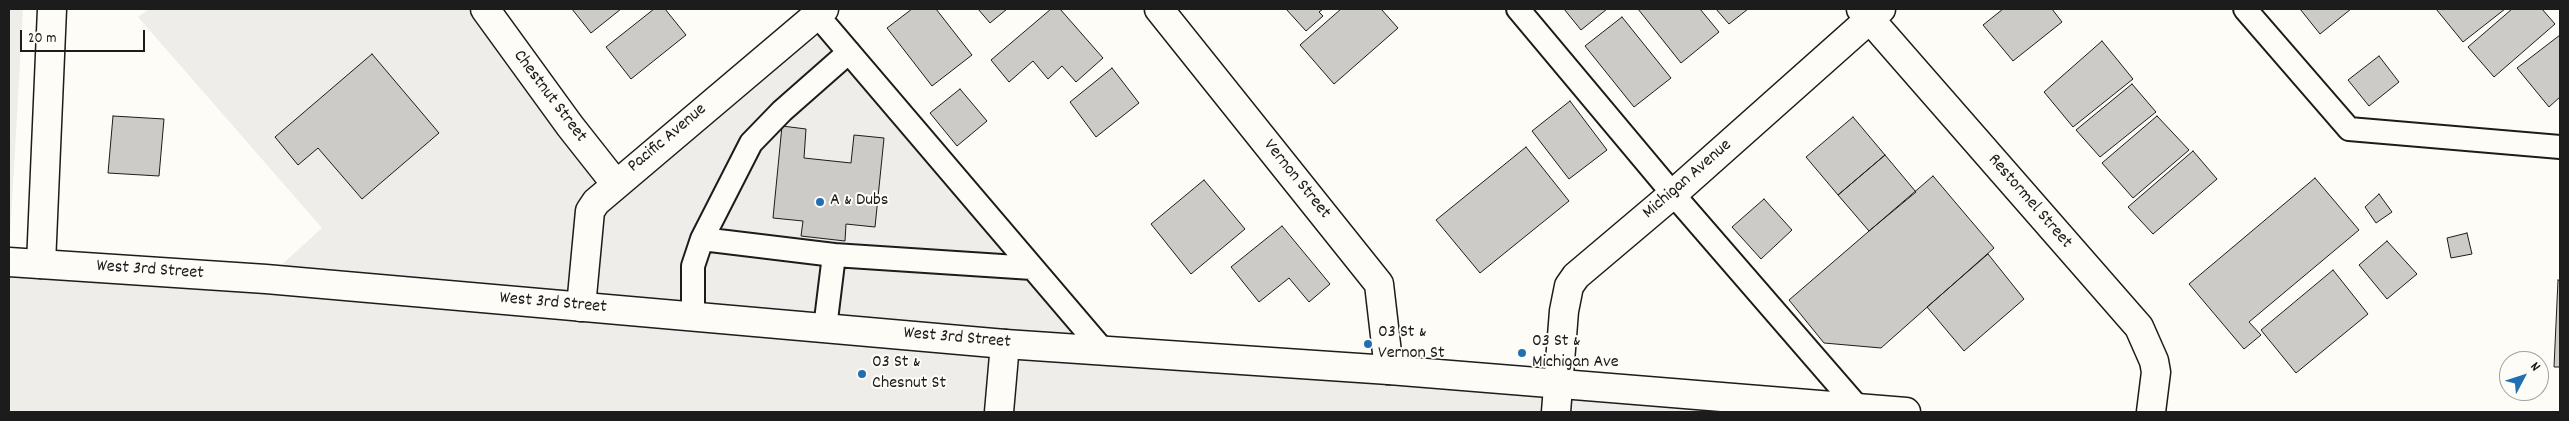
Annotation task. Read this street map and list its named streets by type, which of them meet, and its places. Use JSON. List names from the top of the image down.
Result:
{
  "streets": {
    "street": [
      "Chestnut Street",
      "Pacific Avenue",
      "Vernon Street",
      "Michigan Avenue",
      "Restormel Street",
      "West 3rd Street"
    ]
  },
  "crossings": [
    ["Chestnut Street", "Pacific Avenue"],
    ["Pacific Avenue", "West 3rd Street"],
    ["Vernon Street", "West 3rd Street"],
    ["Michigan Avenue", "Restormel Street"],
    ["Michigan Avenue", "West 3rd Street"]
  ],
  "places": [
    "A & Dubs",
    "03 St & Vernon St",
    "03 St & Michigan Ave",
    "03 St & Chesnut St"
  ],
  "scale_bar": "20 m",
  "north": "top right"
}
